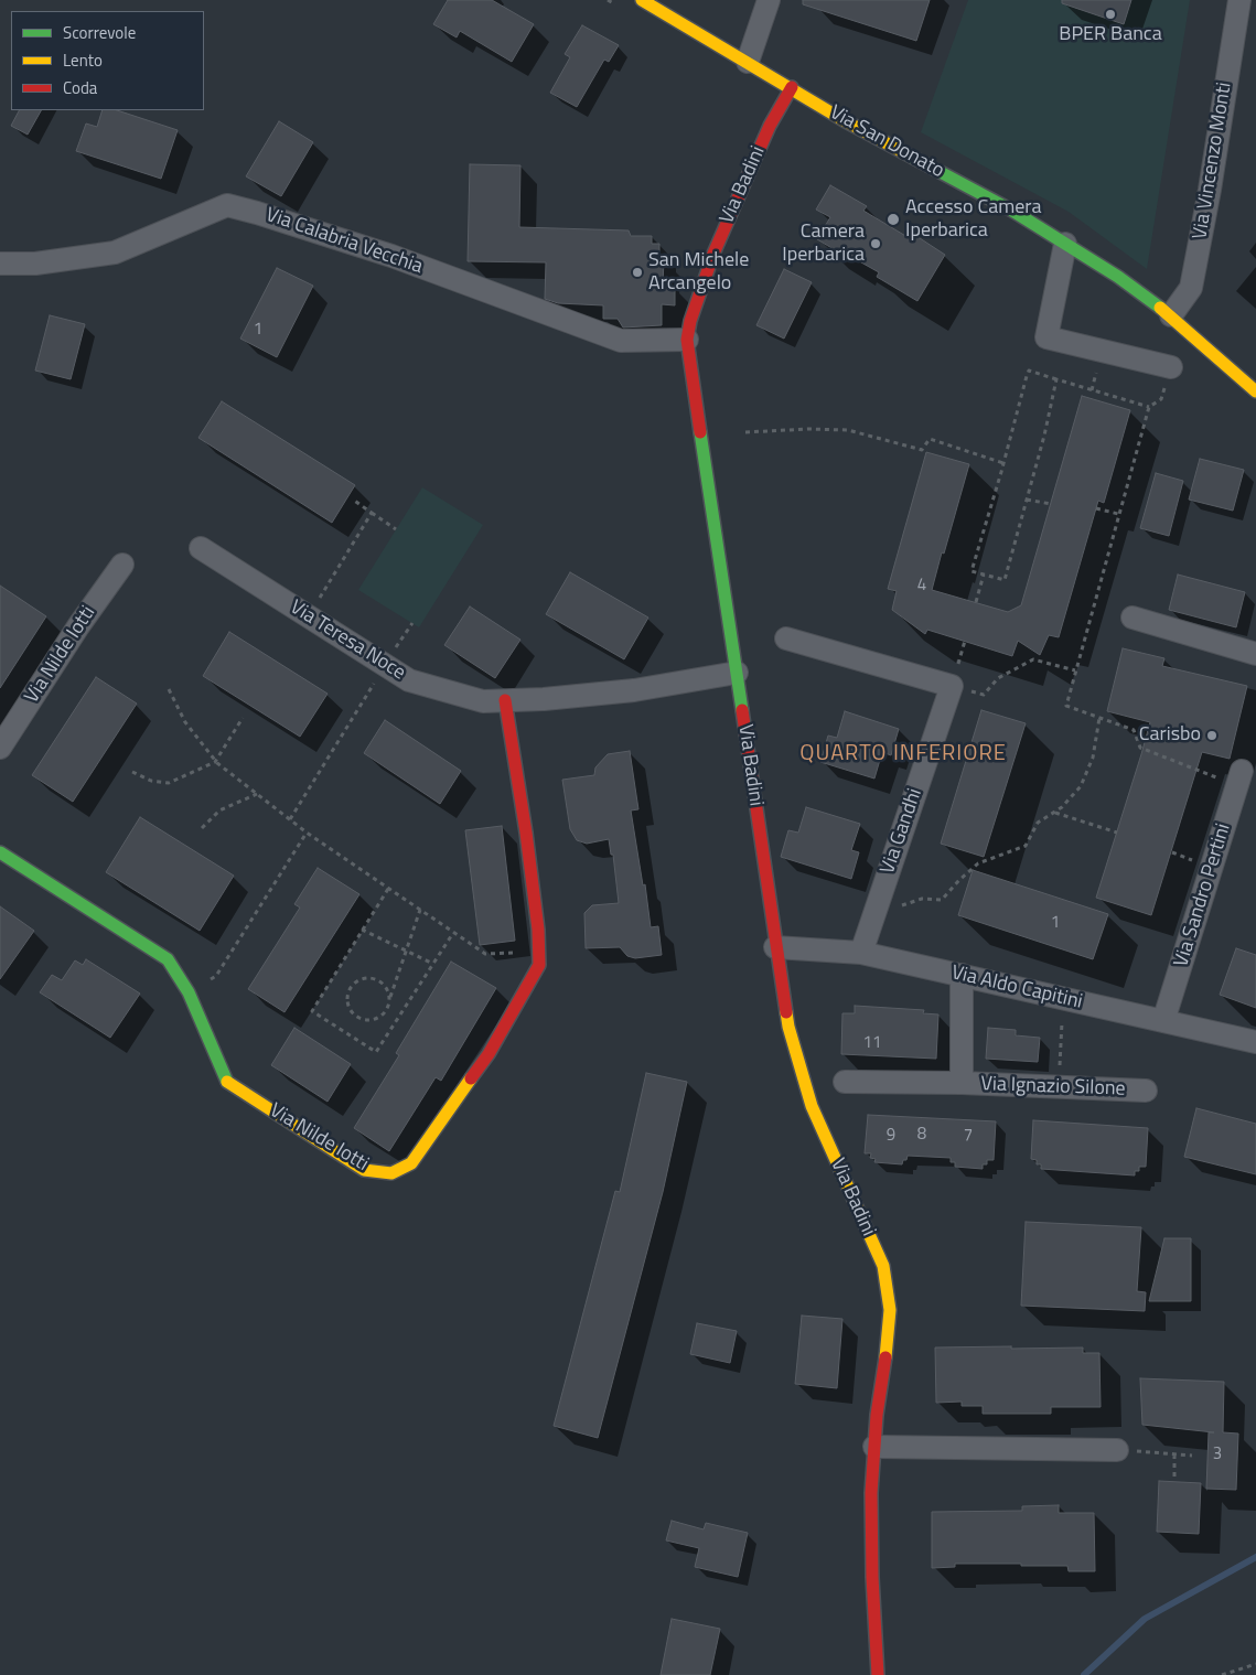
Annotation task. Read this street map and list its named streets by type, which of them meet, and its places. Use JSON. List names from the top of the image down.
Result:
{
  "streets": {
    "street": [
      "Via San Donato",
      "Via Vincenzo Monti",
      "Via Badini",
      "Via Calabria Vecchia",
      "Via Teresa Noce",
      "Via Nilde Iotti",
      "Via Gandhi",
      "Via Sandro Pertini",
      "Via Aldo Capitini",
      "Via Ignazio Silone"
    ]
  },
  "crossings": [
    ["Via San Donato", "Via Vincenzo Monti"],
    ["Via San Donato", "Via Badini"],
    ["Via Badini", "Via Calabria Vecchia"],
    ["Via Badini", "Via Teresa Noce"],
    ["Via Badini", "Via Aldo Capitini"],
    ["Via Teresa Noce", "Via Nilde Iotti"],
    ["Via Gandhi", "Via Aldo Capitini"],
    ["Via Sandro Pertini", "Via Aldo Capitini"],
    ["Via Aldo Capitini", "Via Ignazio Silone"]
  ],
  "districts": ["QUARTO INFERIORE"],
  "places": [
    "BPER Banca",
    "Accesso Camera Iperbarica",
    "Camera Iperbarica",
    "San Michele Arcangelo",
    "Carisbo"
  ],
  "house_numbers": [
    "1",
    "4",
    "1",
    "11",
    "8",
    "9",
    "7",
    "3"
  ],
  "legend": ["Scorrevole", "Lento", "Coda"]
}
